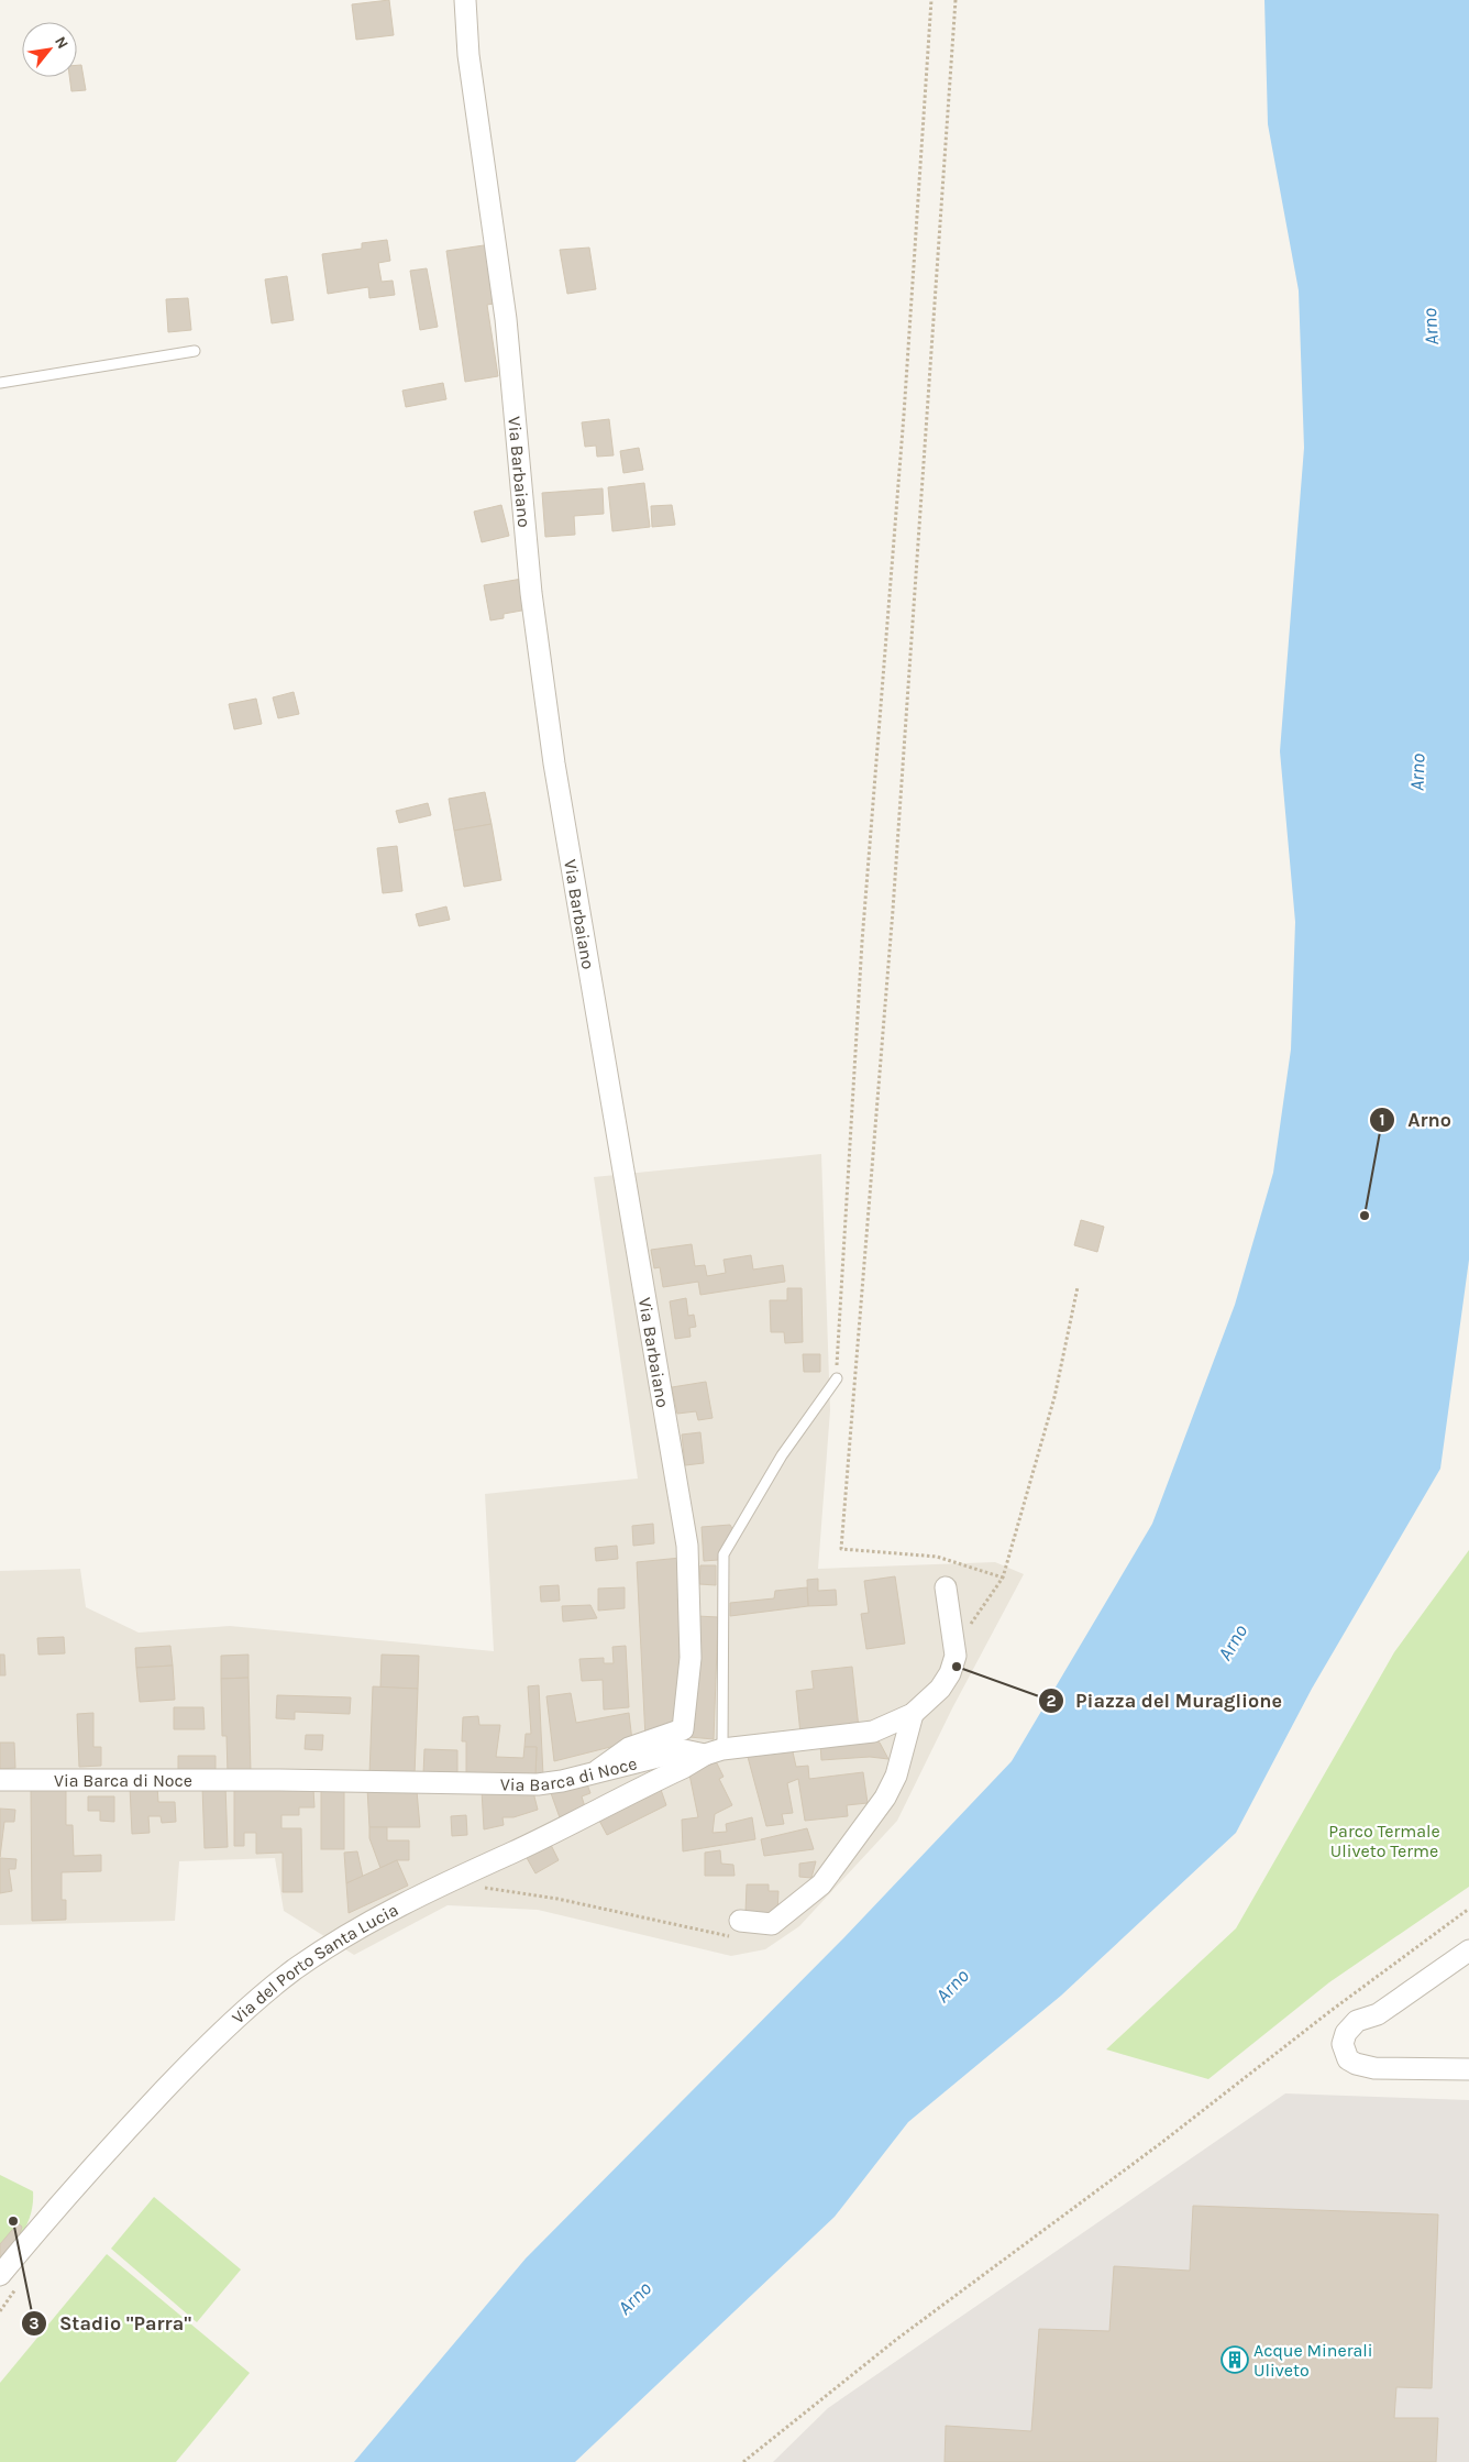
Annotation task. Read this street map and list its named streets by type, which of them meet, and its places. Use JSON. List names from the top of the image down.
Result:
{
  "streets": {
    "street": ["Via Barbaiano", "Via Barca di Noce", "Via del Porto Santa Lucia"]
  },
  "crossings": [
    ["Via Barbaiano", "Via Barca di Noce"],
    ["Via Barca di Noce", "Via del Porto Santa Lucia"]
  ],
  "water": ["Arno"],
  "parks": ["Parco Termale Uliveto Terme"],
  "places": {
    "other": ["Arno", "Piazza del Muraglione", "Stadio \"Parra\""],
    "building": ["Acque Minerali Uliveto"]
  },
  "north": "top right"
}
